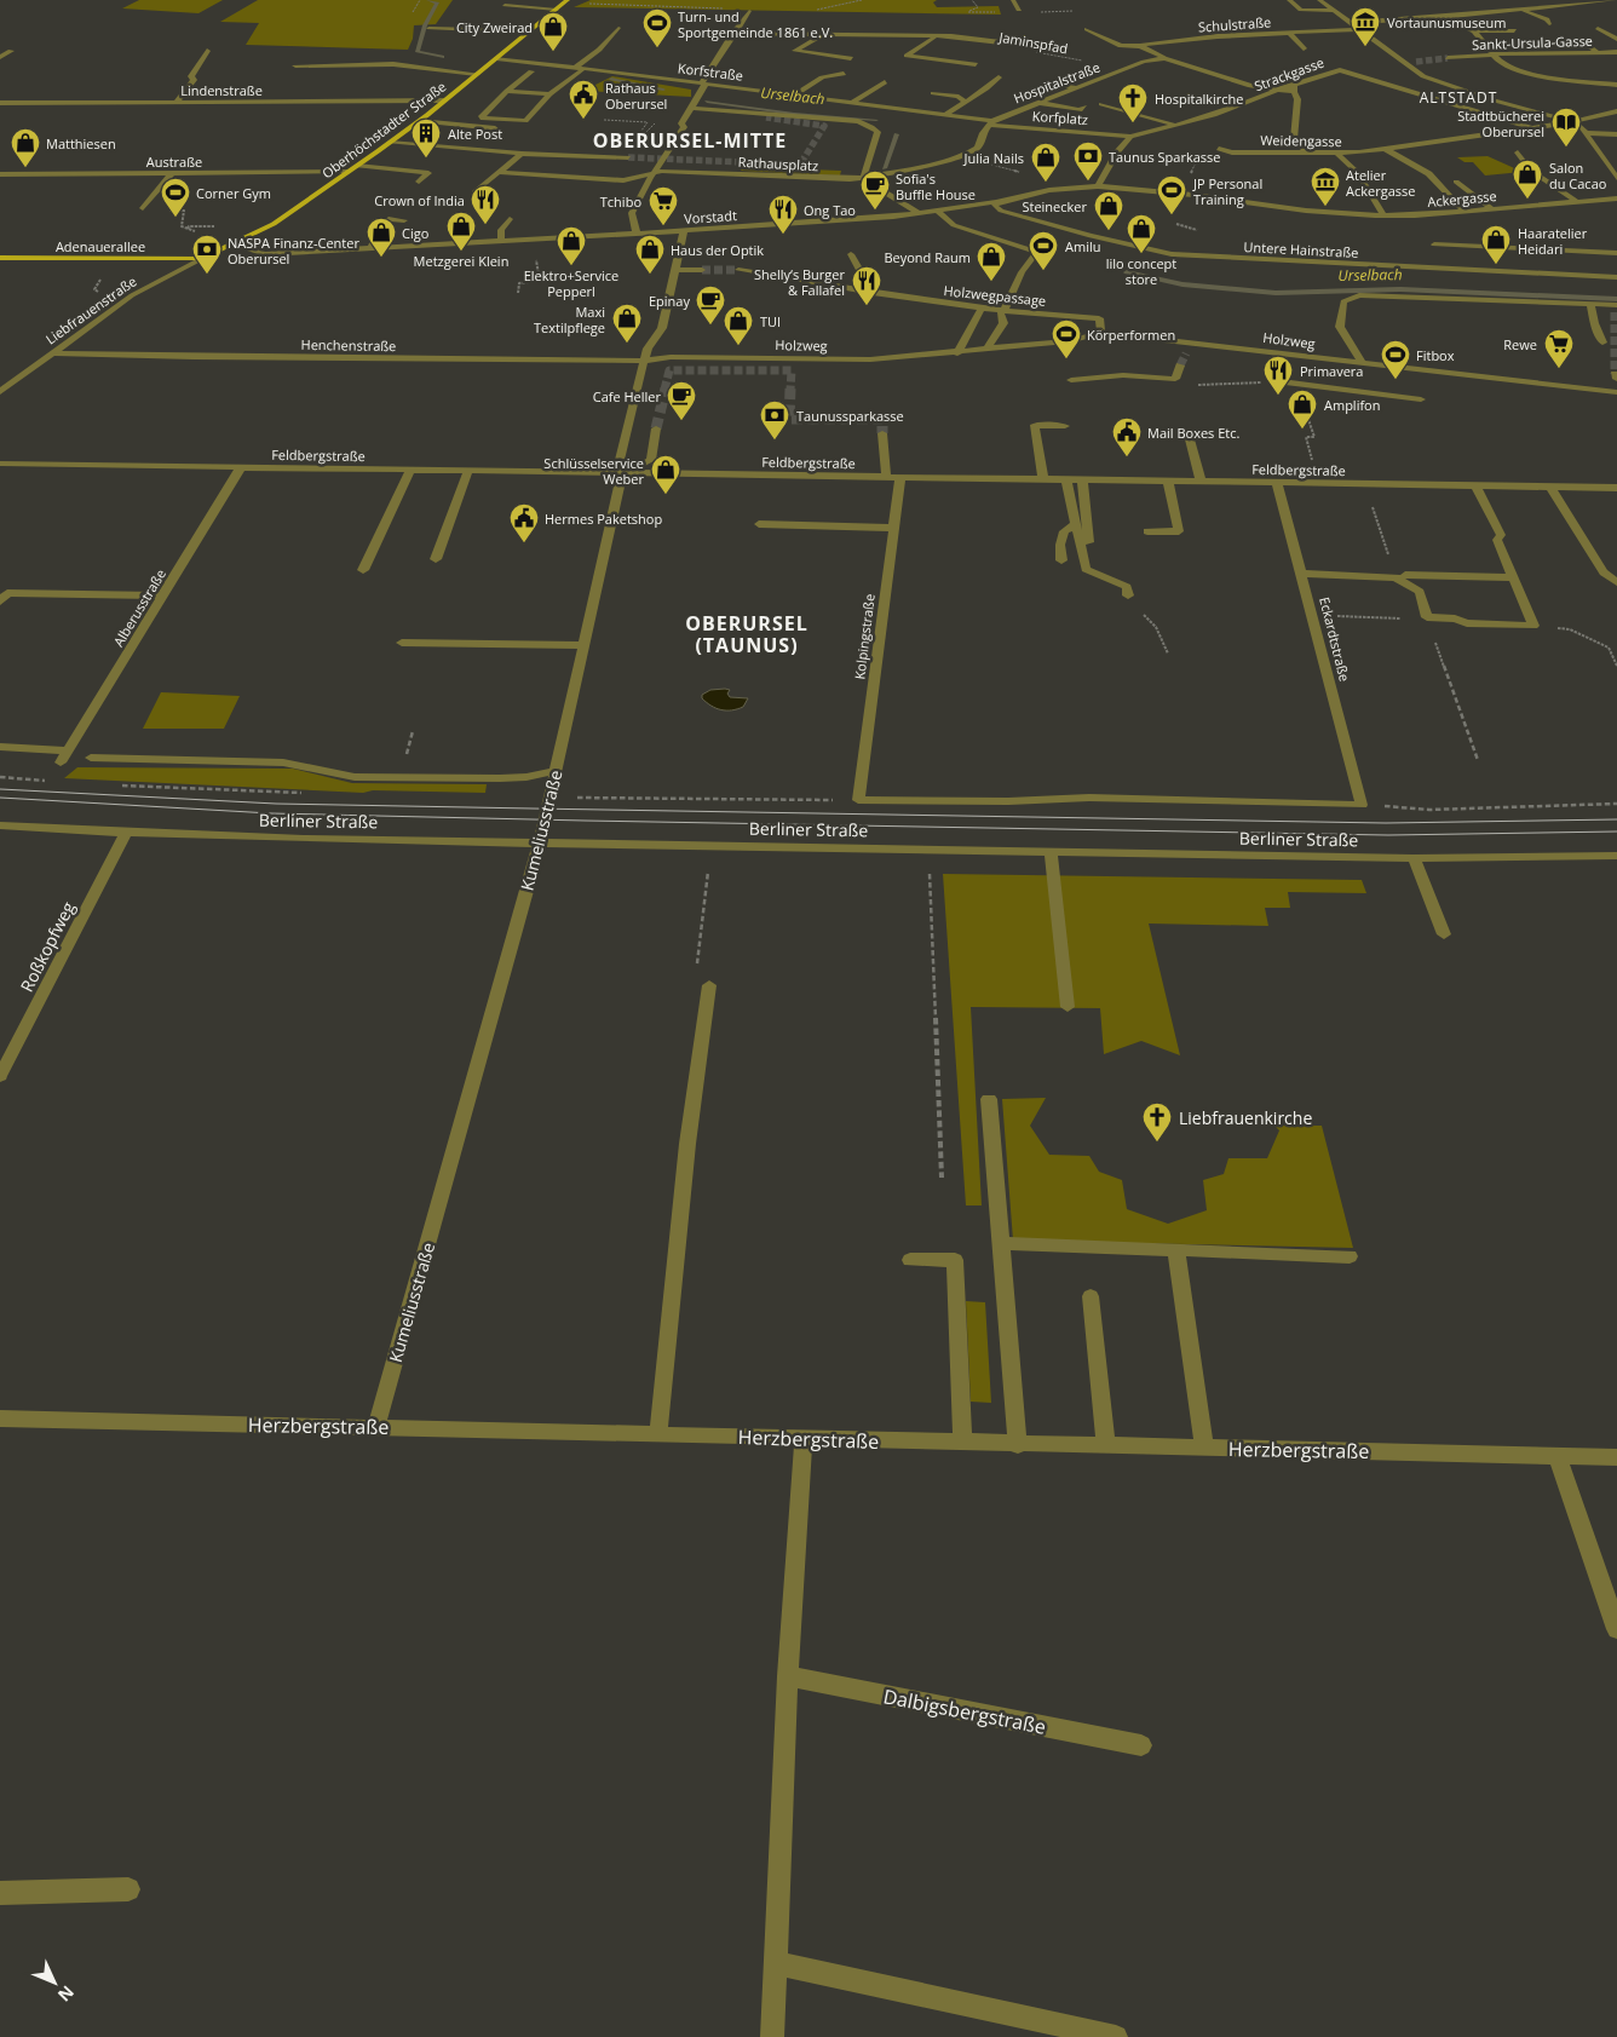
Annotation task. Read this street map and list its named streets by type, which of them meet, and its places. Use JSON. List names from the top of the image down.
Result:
{
  "streets": {
    "main road": ["Oberhöchstadter Straße", "Adenauerallee"],
    "street": [
      "Schulstraße",
      "Sankt-Ursula-Gasse",
      "Korfstraße",
      "Strackgasse",
      "Hospitalstraße",
      "Lindenstraße",
      "Korfplatz",
      "Weidengasse",
      "Austraße",
      "Rathausplatz",
      "Ackergasse",
      "Vorstadt",
      "Untere Hainstraße",
      "Holzwegpassage",
      "Liebfrauenstraße",
      "Holzweg",
      "Henchenstraße",
      "Feldbergstraße",
      "Alberusstraße",
      "Kolpingstraße",
      "Eckardtstraße",
      "Berliner Straße",
      "Kumeliusstraße",
      "Roßkopfweg",
      "Herzbergstraße",
      "Dalbigsbergstraße"
    ],
    "path": ["Jaminspfad"]
  },
  "crossings": [
    ["Jaminspfad", "Hospitalstraße"],
    ["Korfstraße", "Hospitalstraße"],
    ["Korfstraße", "Korfplatz"],
    ["Korfstraße", "Oberhöchstadter Straße"],
    ["Strackgasse", "Korfplatz"],
    ["Strackgasse", "Weidengasse"],
    ["Hospitalstraße", "Korfplatz"],
    ["Lindenstraße", "Oberhöchstadter Straße"],
    ["Oberhöchstadter Straße", "Austraße"],
    ["Oberhöchstadter Straße", "Vorstadt"],
    ["Oberhöchstadter Straße", "Adenauerallee"],
    ["Oberhöchstadter Straße", "Liebfrauenstraße"],
    ["Weidengasse", "Ackergasse"],
    ["Ackergasse", "Vorstadt"],
    ["Vorstadt", "Untere Hainstraße"],
    ["Vorstadt", "Kumeliusstraße"],
    ["Adenauerallee", "Liebfrauenstraße"],
    ["Holzwegpassage", "Holzweg"],
    ["Liebfrauenstraße", "Henchenstraße"],
    ["Holzweg", "Henchenstraße"],
    ["Holzweg", "Kumeliusstraße"],
    ["Henchenstraße", "Kumeliusstraße"],
    ["Feldbergstraße", "Alberusstraße"],
    ["Feldbergstraße", "Kolpingstraße"],
    ["Feldbergstraße", "Eckardtstraße"],
    ["Feldbergstraße", "Kumeliusstraße"],
    ["Berliner Straße", "Kumeliusstraße"],
    ["Berliner Straße", "Roßkopfweg"],
    ["Kumeliusstraße", "Herzbergstraße"]
  ],
  "districts": ["ALTSTADT", "OBERURSEL-MITTE", "OBERURSEL (TAUNUS)"],
  "water": ["Urselbach"],
  "places": {
    "museum": ["Vortaunusmuseum", "Atelier Ackergasse"],
    "sports": [
      "Turn- und Sportgemeinde 1861 e.V.",
      "JP Personal Training",
      "Corner Gym",
      "Amilu",
      "Körperformen",
      "Fitbox"
    ],
    "shop": [
      "City Zweirad",
      "Matthiesen",
      "Julia Nails",
      "Salon du Cacao",
      "Steinecker",
      "Metzgerei Klein",
      "lilo concept store",
      "Cigo",
      "Haaratelier Heidari",
      "Elektro+Service Pepperl",
      "Haus der Optik",
      "Beyond Raum",
      "Maxi Textilpflege",
      "TUI",
      "Amplifon",
      "Schlüsselservice Weber"
    ],
    "public building": ["Rathaus Oberursel", "Mail Boxes Etc.", "Hermes Paketshop"],
    "church": ["Hospitalkirche", "Liebfrauenkirche"],
    "library": ["Stadtbücherei Oberursel"],
    "building": ["Alte Post"],
    "bank": ["Taunus Sparkasse", "NASPA Finanz-Center Oberursel", "Taunussparkasse"],
    "cafe": ["Sofia's Buffle House", "Epinay", "Cafe Heller"],
    "restaurant": [
      "Crown of India",
      "Ong Tao",
      "Shelly‘s Burger & Fallafel",
      "Primavera"
    ],
    "supermarket": ["Tchibo", "Rewe"]
  },
  "north": "bottom right"
}
